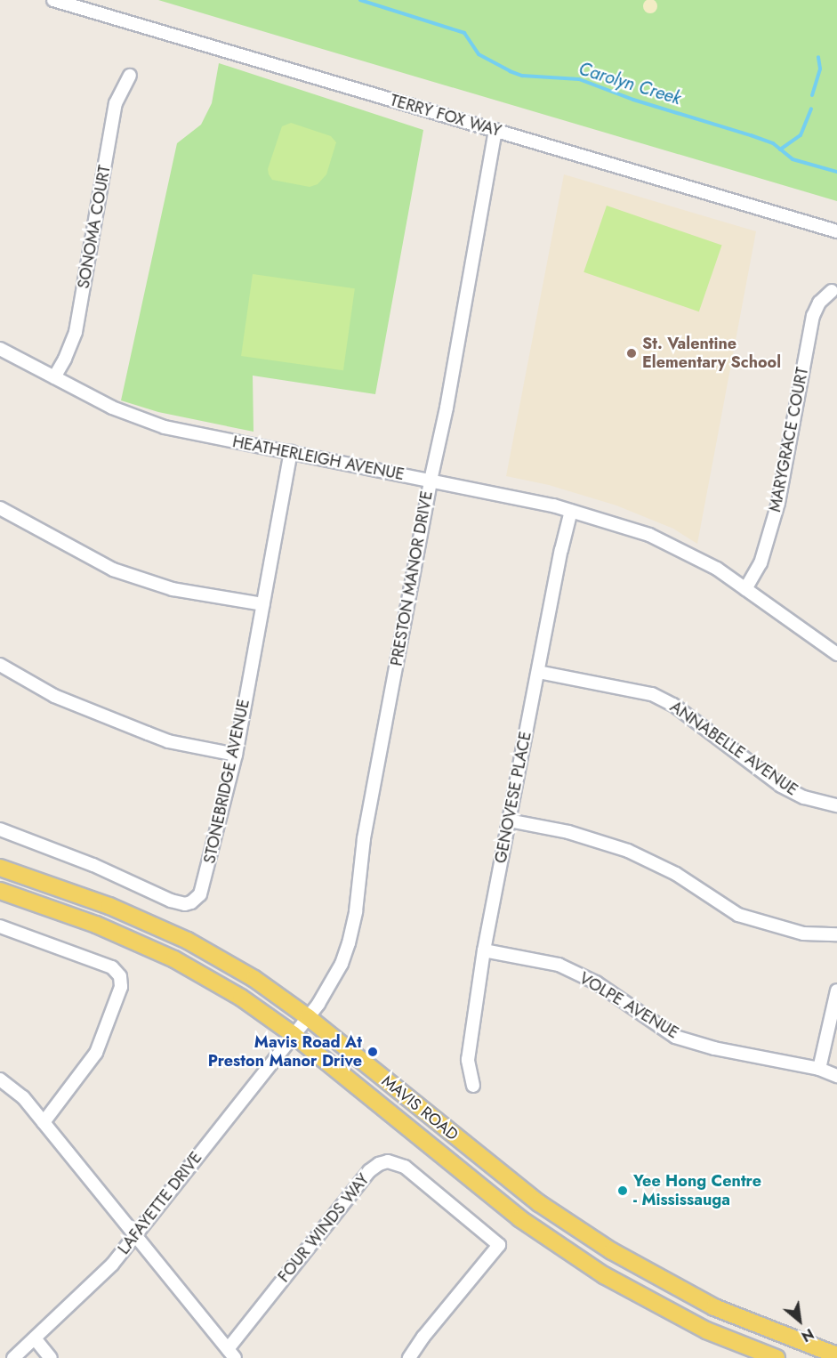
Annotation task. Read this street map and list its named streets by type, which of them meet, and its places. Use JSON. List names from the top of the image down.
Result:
{
  "streets": {
    "main road": ["MAVIS ROAD"],
    "street": [
      "TERRY FOX WAY",
      "SONOMA COURT",
      "MARYGRACE COURT",
      "HEATHERLEIGH AVENUE",
      "PRESTON MANOR DRIVE",
      "ANNABELLE AVENUE",
      "STONEBRIDGE AVENUE",
      "GENOVESE PLACE",
      "VOLPE AVENUE",
      "LAFAYETTE DRIVE",
      "FOUR WINDS WAY"
    ]
  },
  "crossings": [
    ["TERRY FOX WAY", "PRESTON MANOR DRIVE"],
    ["SONOMA COURT", "HEATHERLEIGH AVENUE"],
    ["MARYGRACE COURT", "HEATHERLEIGH AVENUE"],
    ["HEATHERLEIGH AVENUE", "PRESTON MANOR DRIVE"],
    ["HEATHERLEIGH AVENUE", "STONEBRIDGE AVENUE"],
    ["HEATHERLEIGH AVENUE", "GENOVESE PLACE"],
    ["PRESTON MANOR DRIVE", "MAVIS ROAD"],
    ["PRESTON MANOR DRIVE", "LAFAYETTE DRIVE"],
    ["ANNABELLE AVENUE", "GENOVESE PLACE"],
    ["GENOVESE PLACE", "VOLPE AVENUE"],
    ["MAVIS ROAD", "LAFAYETTE DRIVE"]
  ],
  "water": ["Carolyn Creek"],
  "places": ["St. Valentine Elementary School", "Mavis Road At Preston Manor Drive", "Yee Hong Centre - Mississauga"],
  "north": "bottom right"
}
